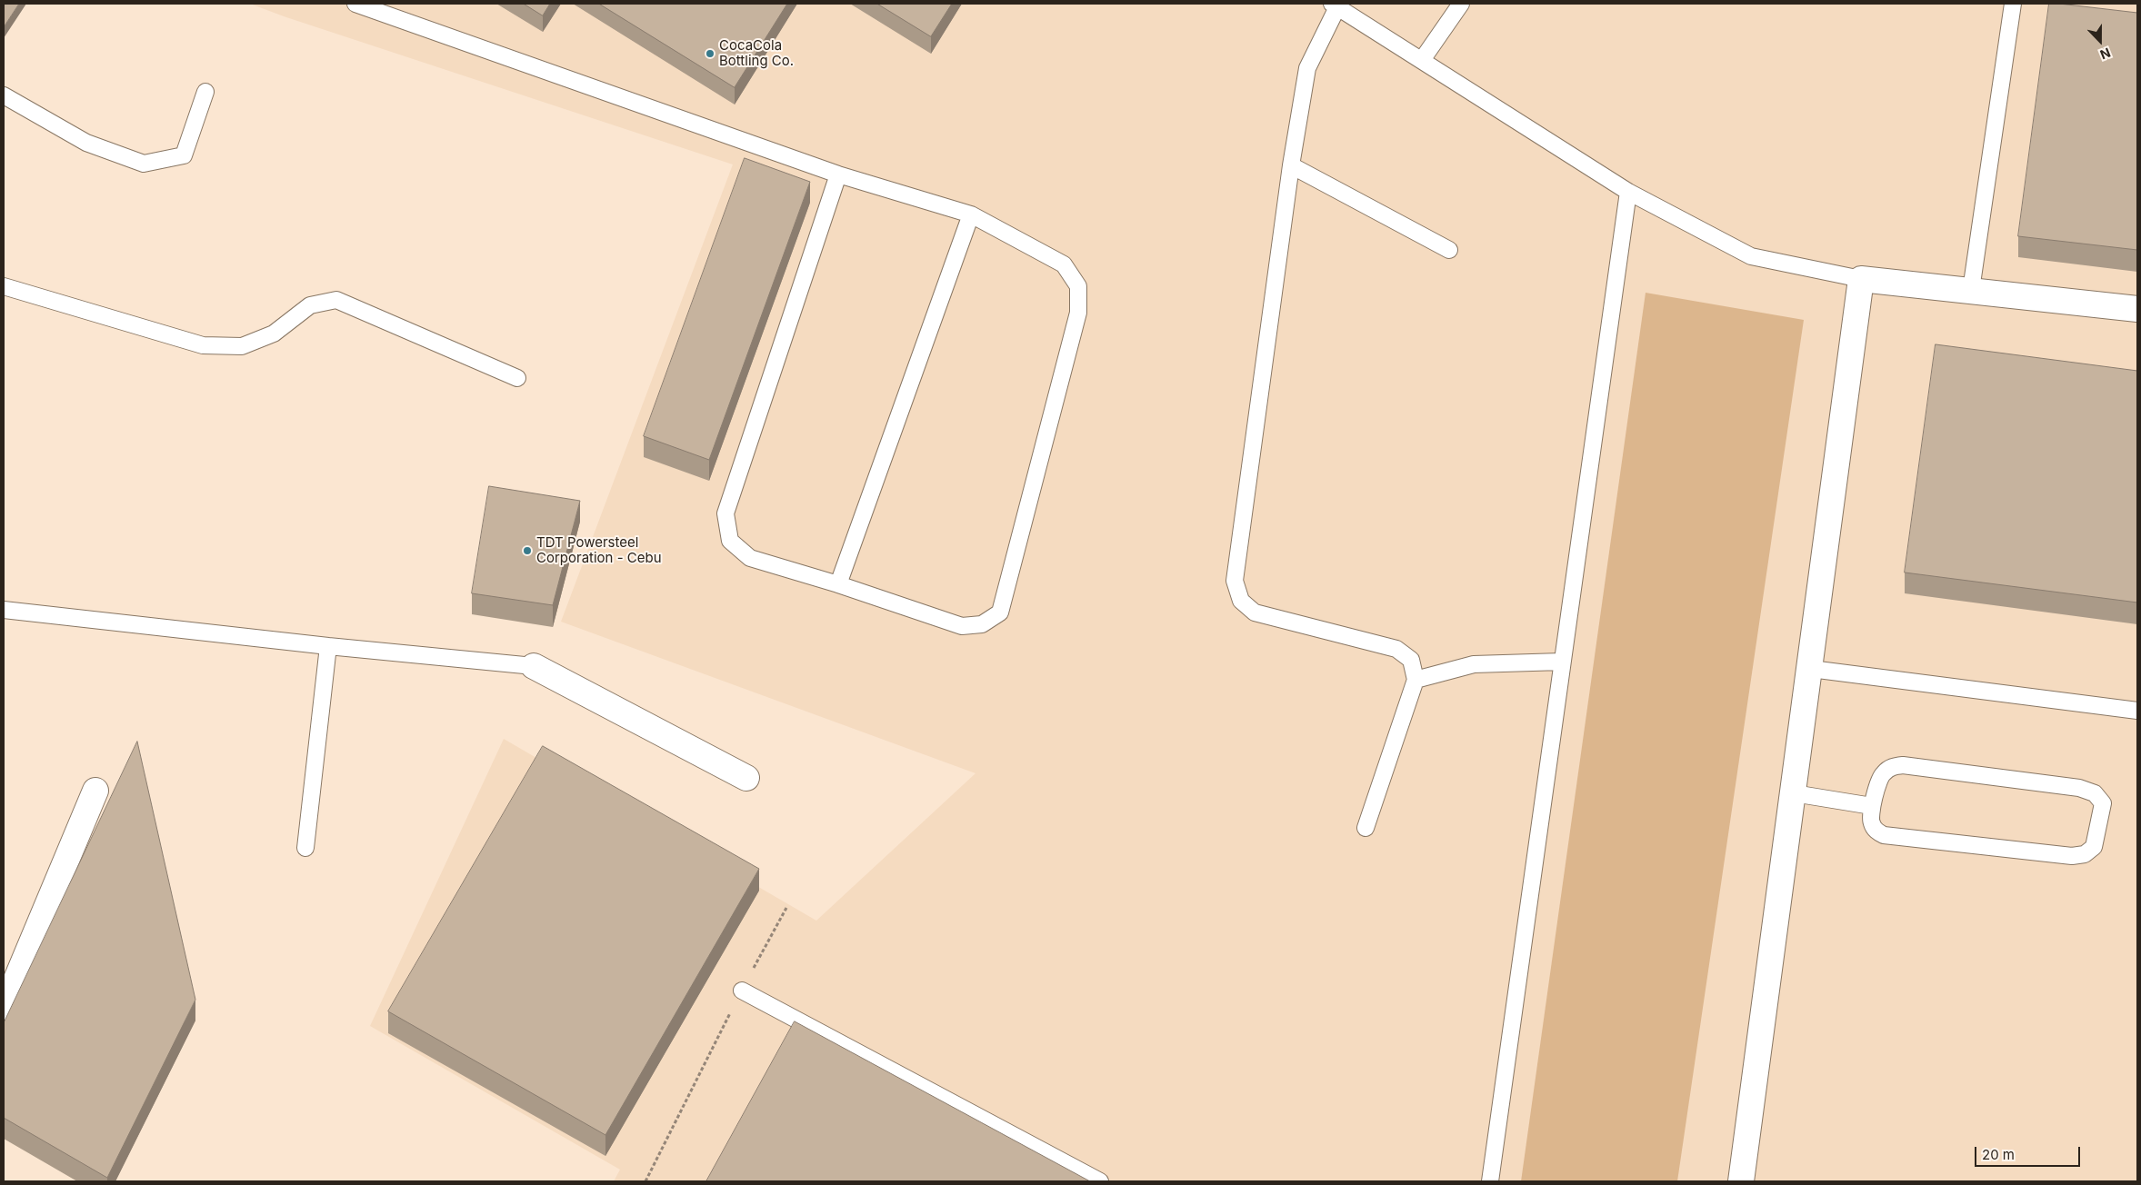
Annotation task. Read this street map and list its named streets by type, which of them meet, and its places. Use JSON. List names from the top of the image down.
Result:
{
  "places": ["CocaCola Bottling Co.", "TDT Powersteel Corporation - Cebu"],
  "scale_bar": "20 m",
  "north": "bottom"
}
